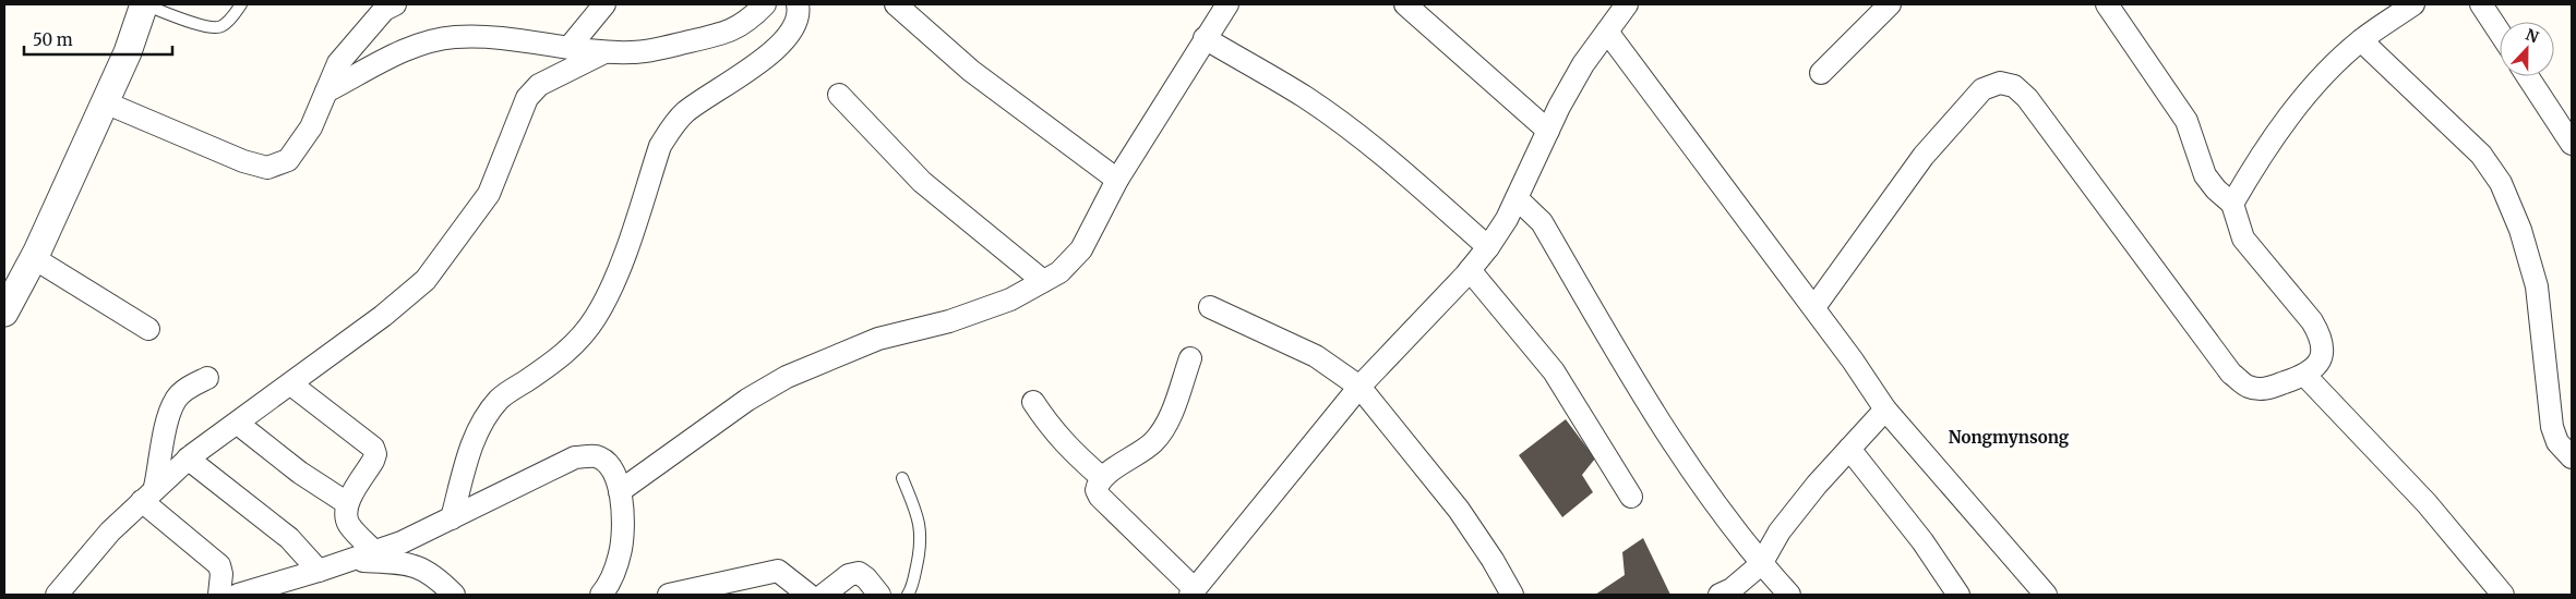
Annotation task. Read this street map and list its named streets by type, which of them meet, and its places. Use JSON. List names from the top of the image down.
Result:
{
  "districts": ["Nongmynsong"],
  "scale_bar": "50 m",
  "north": "top"
}
